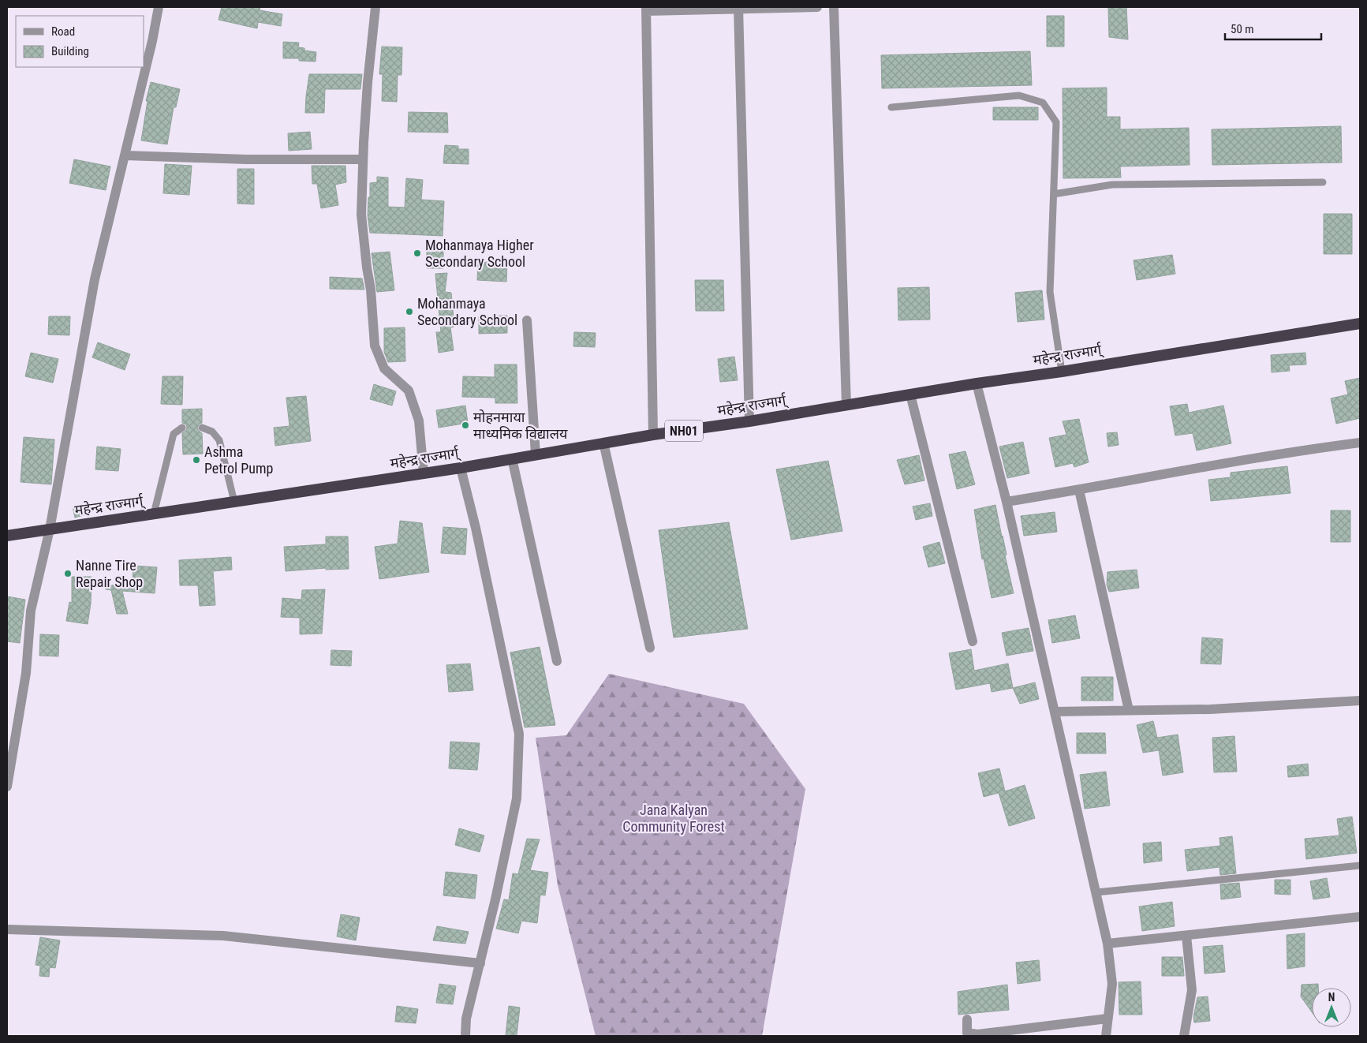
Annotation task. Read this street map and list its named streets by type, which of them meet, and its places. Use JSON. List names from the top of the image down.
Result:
{
  "streets": {
    "highway": ["महेन्द्र राज्मार्ग्", "NH01"]
  },
  "parks": ["Jana Kalyan Community Forest"],
  "places": [
    "Mohanmaya Higher Secondary School",
    "Mohanmaya Secondary School",
    "मोहनमाया माध्यमिक विद्यालय",
    "Ashma Petrol Pump",
    "Nanne Tire Repair Shop"
  ],
  "legend": ["Road", "Building"],
  "scale_bar": "50 m",
  "north": "top"
}
